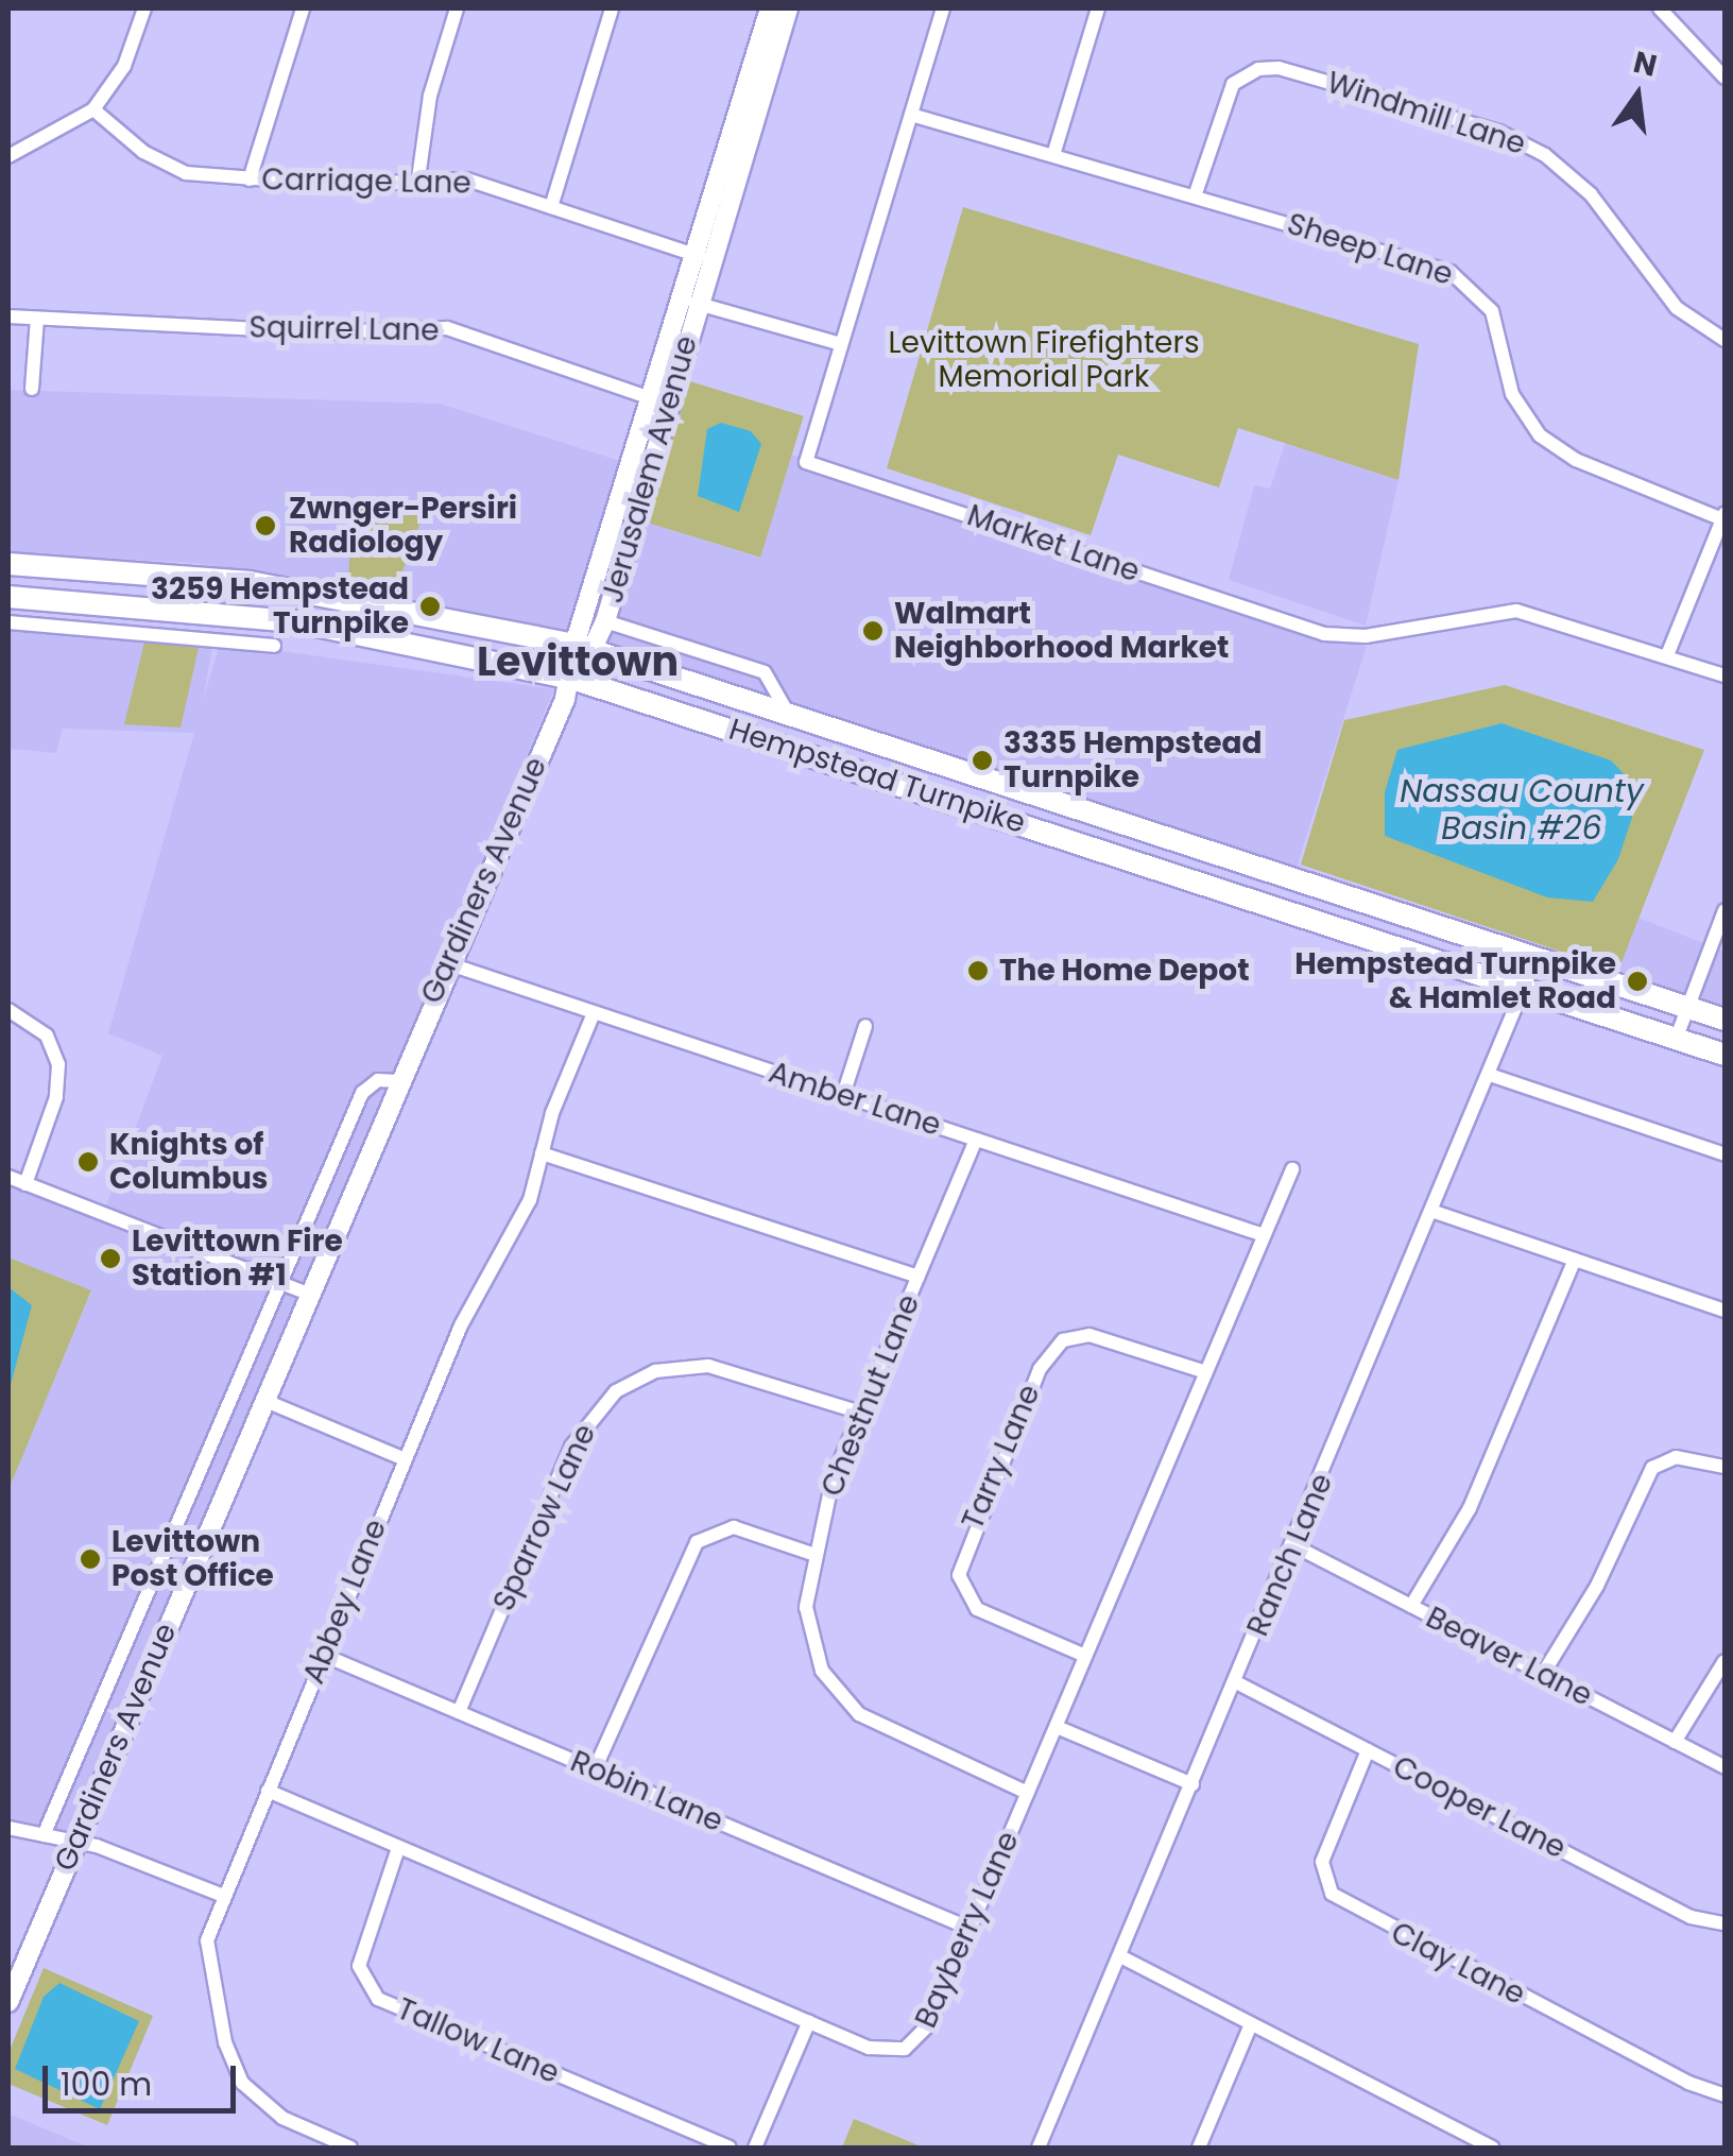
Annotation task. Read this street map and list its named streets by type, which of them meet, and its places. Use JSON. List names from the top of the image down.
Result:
{
  "streets": {
    "main road": ["Jerusalem Avenue", "Hempstead Turnpike", "Gardiners Avenue"],
    "street": [
      "Windmill Lane",
      "Carriage Lane",
      "Sheep Lane",
      "Squirrel Lane",
      "Market Lane",
      "Amber Lane",
      "Chestnut Lane",
      "Tarry Lane",
      "Sparrow Lane",
      "Ranch Lane",
      "Abbey Lane",
      "Beaver Lane",
      "Robin Lane",
      "Cooper Lane",
      "Bayberry Lane",
      "Clay Lane",
      "Tallow Lane"
    ]
  },
  "crossings": [
    ["Windmill Lane", "Sheep Lane"],
    ["Carriage Lane", "Jerusalem Avenue"],
    ["Squirrel Lane", "Jerusalem Avenue"],
    ["Jerusalem Avenue", "Hempstead Turnpike"],
    ["Jerusalem Avenue", "Gardiners Avenue"],
    ["Hempstead Turnpike", "Gardiners Avenue"],
    ["Hempstead Turnpike", "Ranch Lane"],
    ["Gardiners Avenue", "Amber Lane"],
    ["Amber Lane", "Chestnut Lane"],
    ["Amber Lane", "Abbey Lane"],
    ["Amber Lane", "Bayberry Lane"],
    ["Chestnut Lane", "Sparrow Lane"],
    ["Chestnut Lane", "Bayberry Lane"],
    ["Tarry Lane", "Bayberry Lane"],
    ["Sparrow Lane", "Robin Lane"],
    ["Ranch Lane", "Beaver Lane"],
    ["Ranch Lane", "Cooper Lane"],
    ["Abbey Lane", "Robin Lane"],
    ["Abbey Lane", "Bayberry Lane"],
    ["Robin Lane", "Bayberry Lane"],
    ["Cooper Lane", "Clay Lane"],
    ["Bayberry Lane", "Tallow Lane"]
  ],
  "districts": ["Levittown"],
  "water": ["Nassau County Basin #26"],
  "parks": ["Levittown Firefighters Memorial Park"],
  "places": [
    "Zwnger-Persiri Radiology",
    "3259 Hempstead Turnpike",
    "Walmart Neighborhood Market",
    "3335 Hempstead Turnpike",
    "The Home Depot",
    "Hempstead Turnpike & Hamlet Road",
    "Knights of Columbus",
    "Levittown Fire Station #1",
    "Levittown Post Office"
  ],
  "scale_bar": "100 m",
  "north": "top"
}
